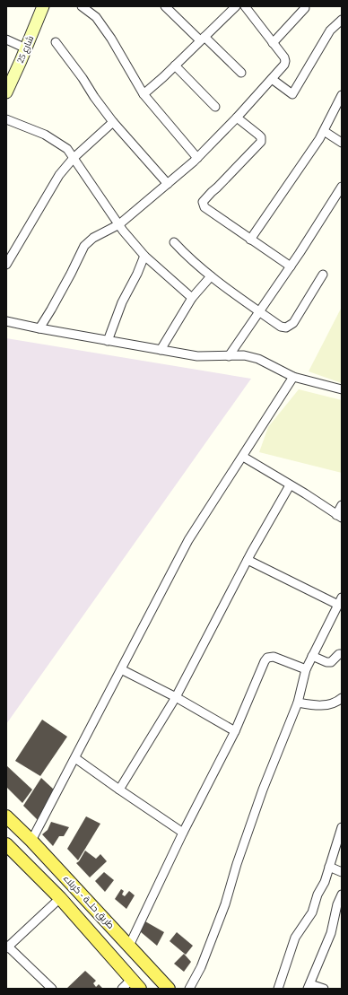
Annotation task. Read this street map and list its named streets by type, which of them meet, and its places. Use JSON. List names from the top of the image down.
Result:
{
  "streets": {
    "main road": ["طريق حلــة - كربلاء"],
    "street": ["شارع 25"]
  }
}
